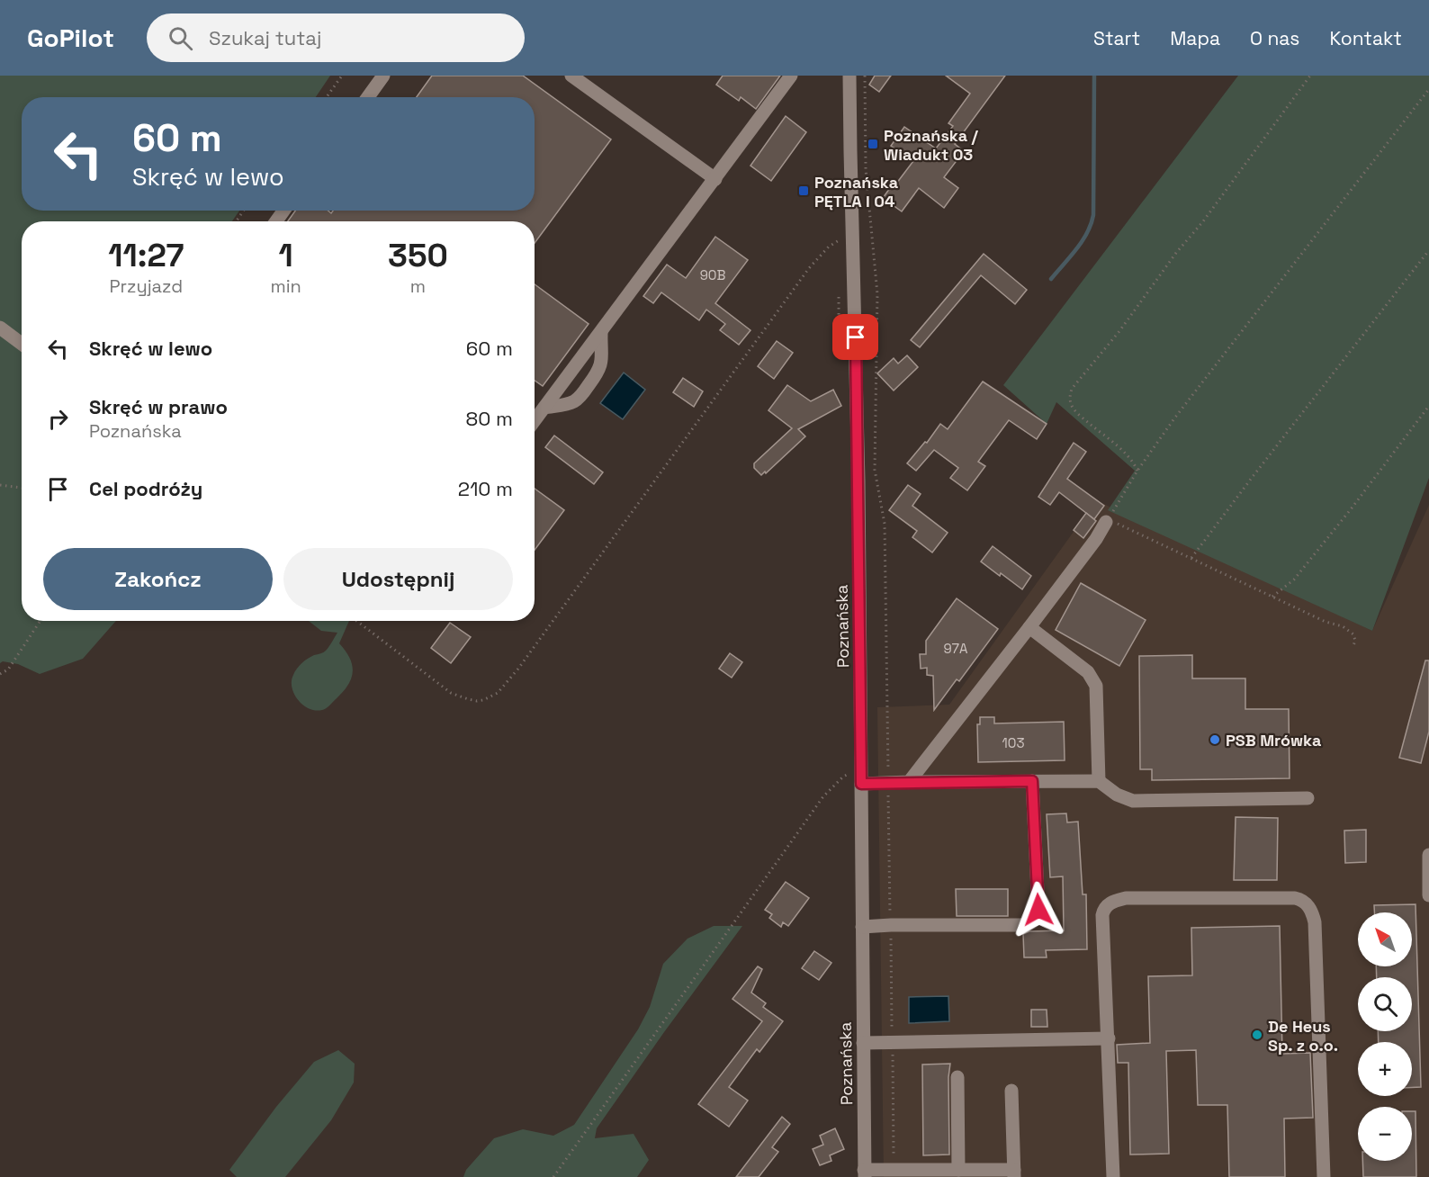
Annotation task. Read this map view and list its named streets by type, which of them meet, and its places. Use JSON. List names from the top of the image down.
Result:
{
  "streets": {
    "street": ["Poznańska"]
  },
  "places": {
    "transit": ["Poznańska / Wiadukt 03", "Poznańska PĘTLA I 04"],
    "other": ["PSB Mrówka", "De Heus Sp. z o.o."]
  },
  "house_numbers": ["90B", "97A", "103"],
  "north": "top left",
  "page": {
    "header": "GoPilot",
    "search": "Szukaj tutaj",
    "nav": [
      "Start",
      "Mapa",
      "O nas",
      "Kontakt"
    ],
    "turn": ["60 m", "Skręć w lewo"],
    "eta": [
      "11:27",
      "Przyjazd",
      "1",
      "min",
      "350",
      "m"
    ],
    "list": [
      {
        "name": "Skręć w lewo",
        "value": "60 m"
      },
      {
        "name": "Skręć w prawo",
        "note": "Poznańska",
        "value": "80 m"
      },
      {
        "name": "Cel podróży",
        "value": "210 m"
      }
    ],
    "buttons": ["Zakończ", "Udostępnij"],
    "map_buttons": ["+", "−"]
  }
}
